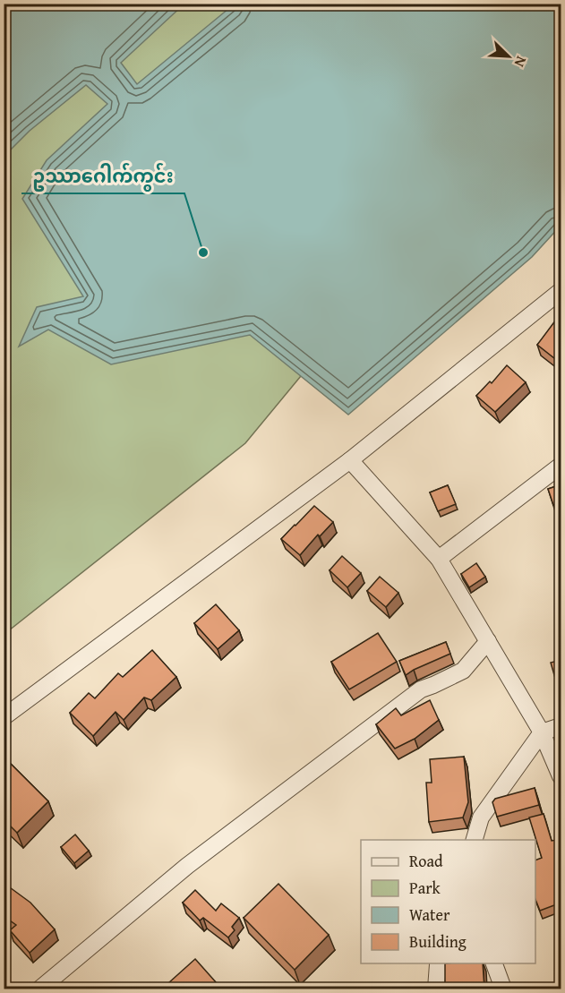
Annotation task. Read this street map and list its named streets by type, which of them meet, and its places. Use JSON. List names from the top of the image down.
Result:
{
  "places": ["ဥဿာဂေါက်ကွင်း"],
  "legend": [
    "Road",
    "Park",
    "Water",
    "Building"
  ],
  "north": "bottom right"
}
